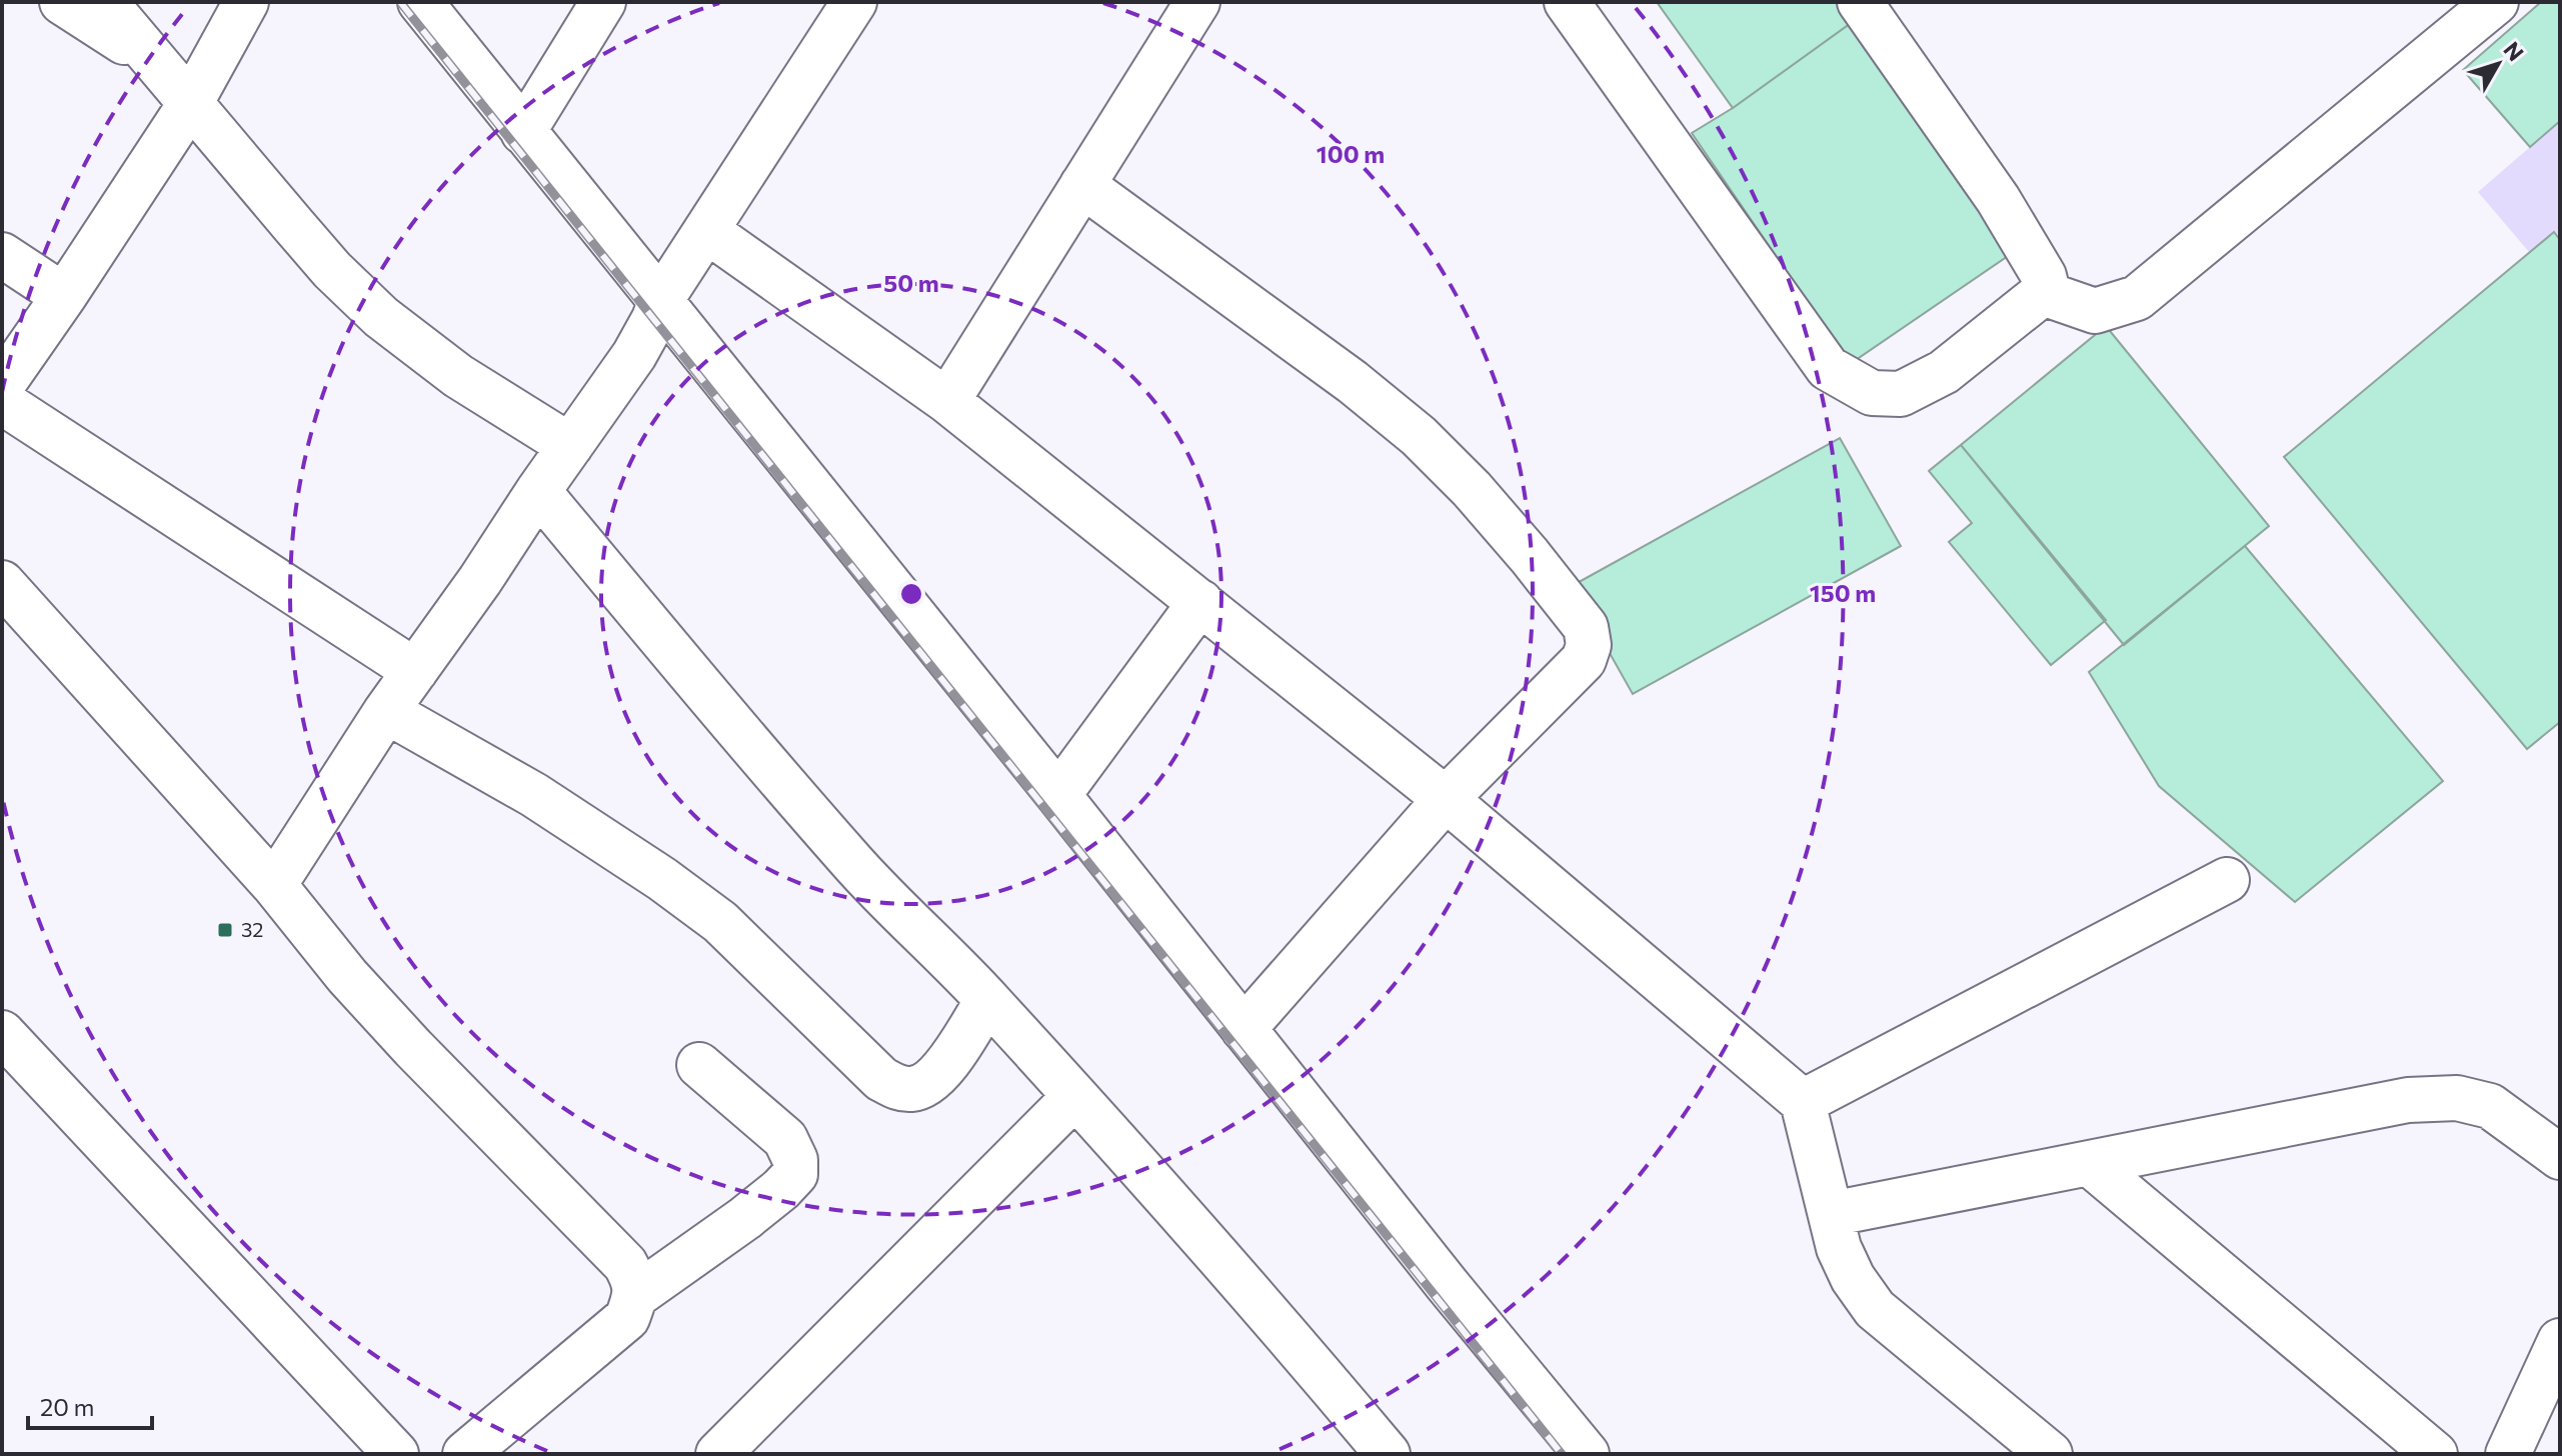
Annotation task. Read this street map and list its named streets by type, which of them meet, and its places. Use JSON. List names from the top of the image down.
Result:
{
  "places": {
    "transit": ["32"]
  },
  "scale_bar": "20 m",
  "north": "top right",
  "rings": ["100 m", "50 m", "150 m"]
}
